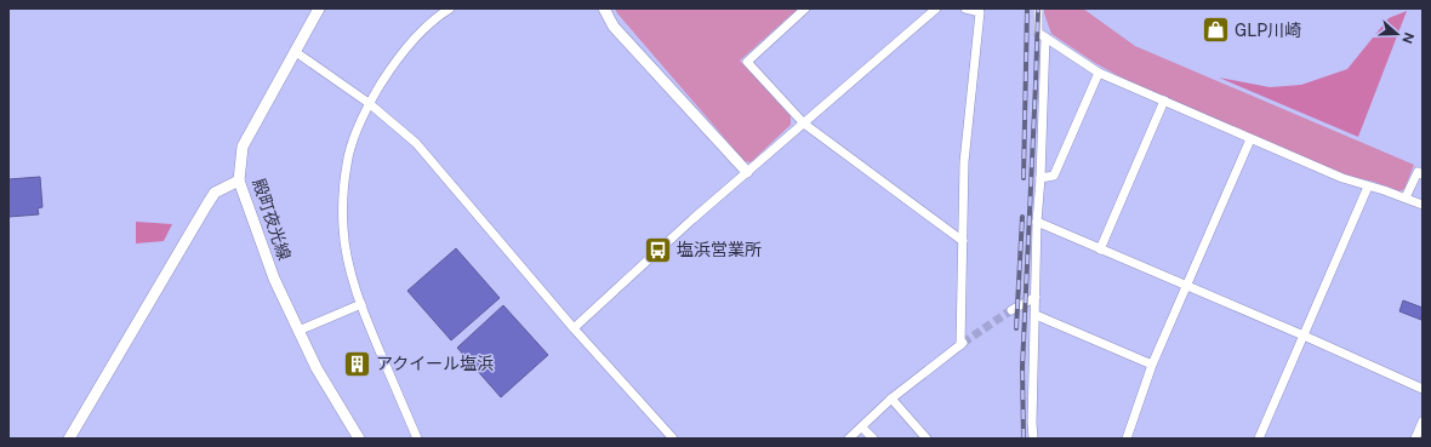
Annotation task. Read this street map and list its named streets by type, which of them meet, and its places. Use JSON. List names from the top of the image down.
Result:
{
  "streets": {
    "street": ["殿町夜光線"]
  },
  "places": {
    "shop": ["GLP川崎"],
    "bus stop": ["塩浜営業所"],
    "building": ["アクイール塩浜"]
  },
  "north": "right"
}
